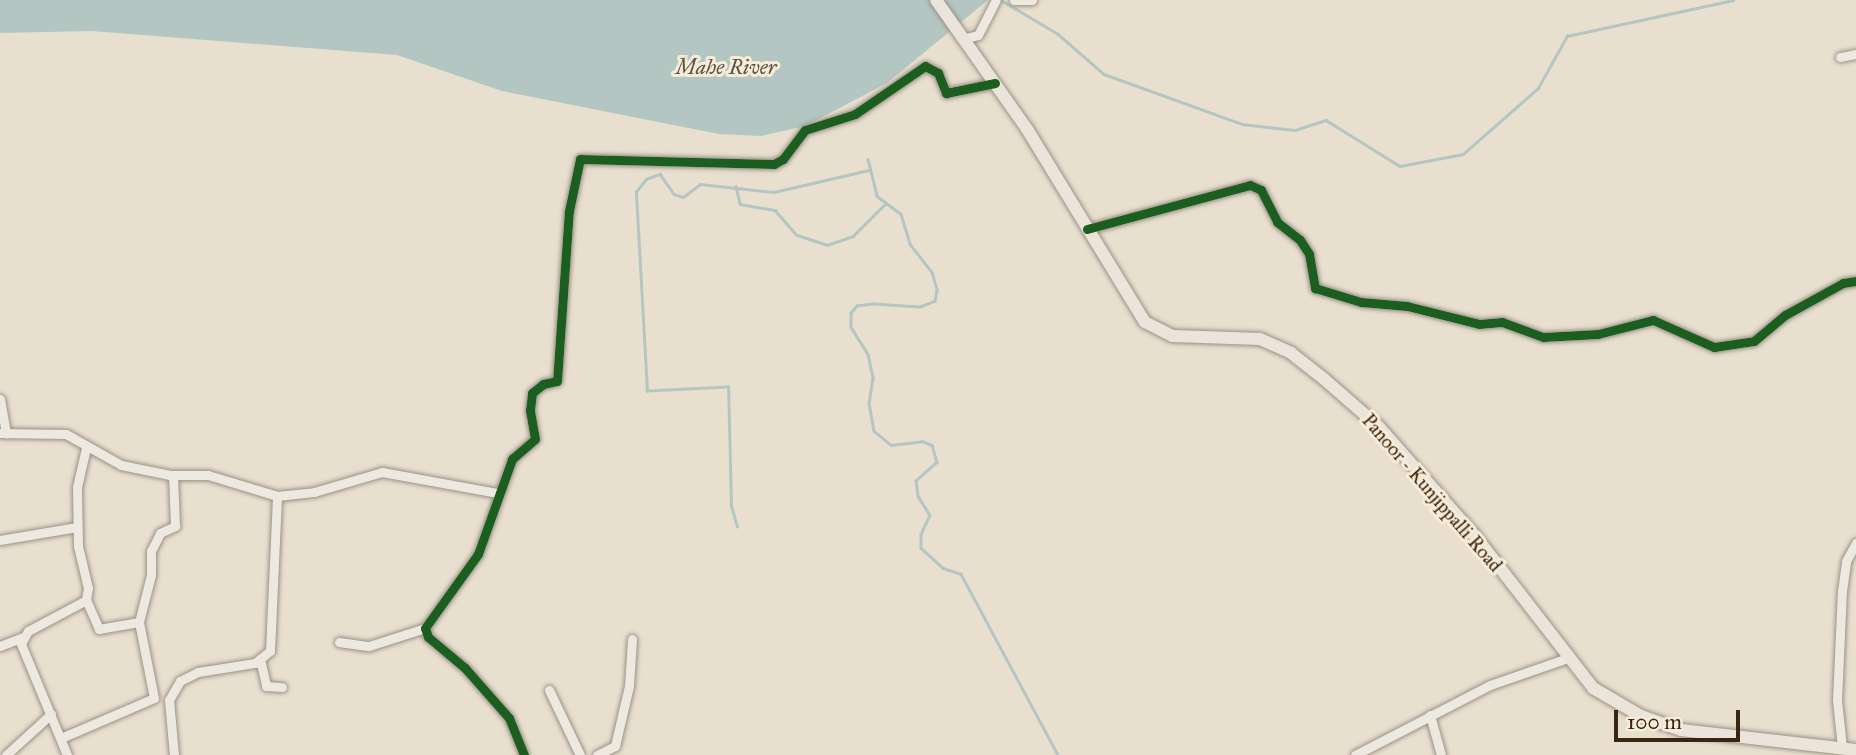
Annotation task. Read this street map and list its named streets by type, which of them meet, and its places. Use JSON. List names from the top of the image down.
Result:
{
  "streets": {
    "main road": ["Panoor - Kunjippalli Road"]
  },
  "water": ["Mahe River"],
  "scale_bar": "100 m"
}
